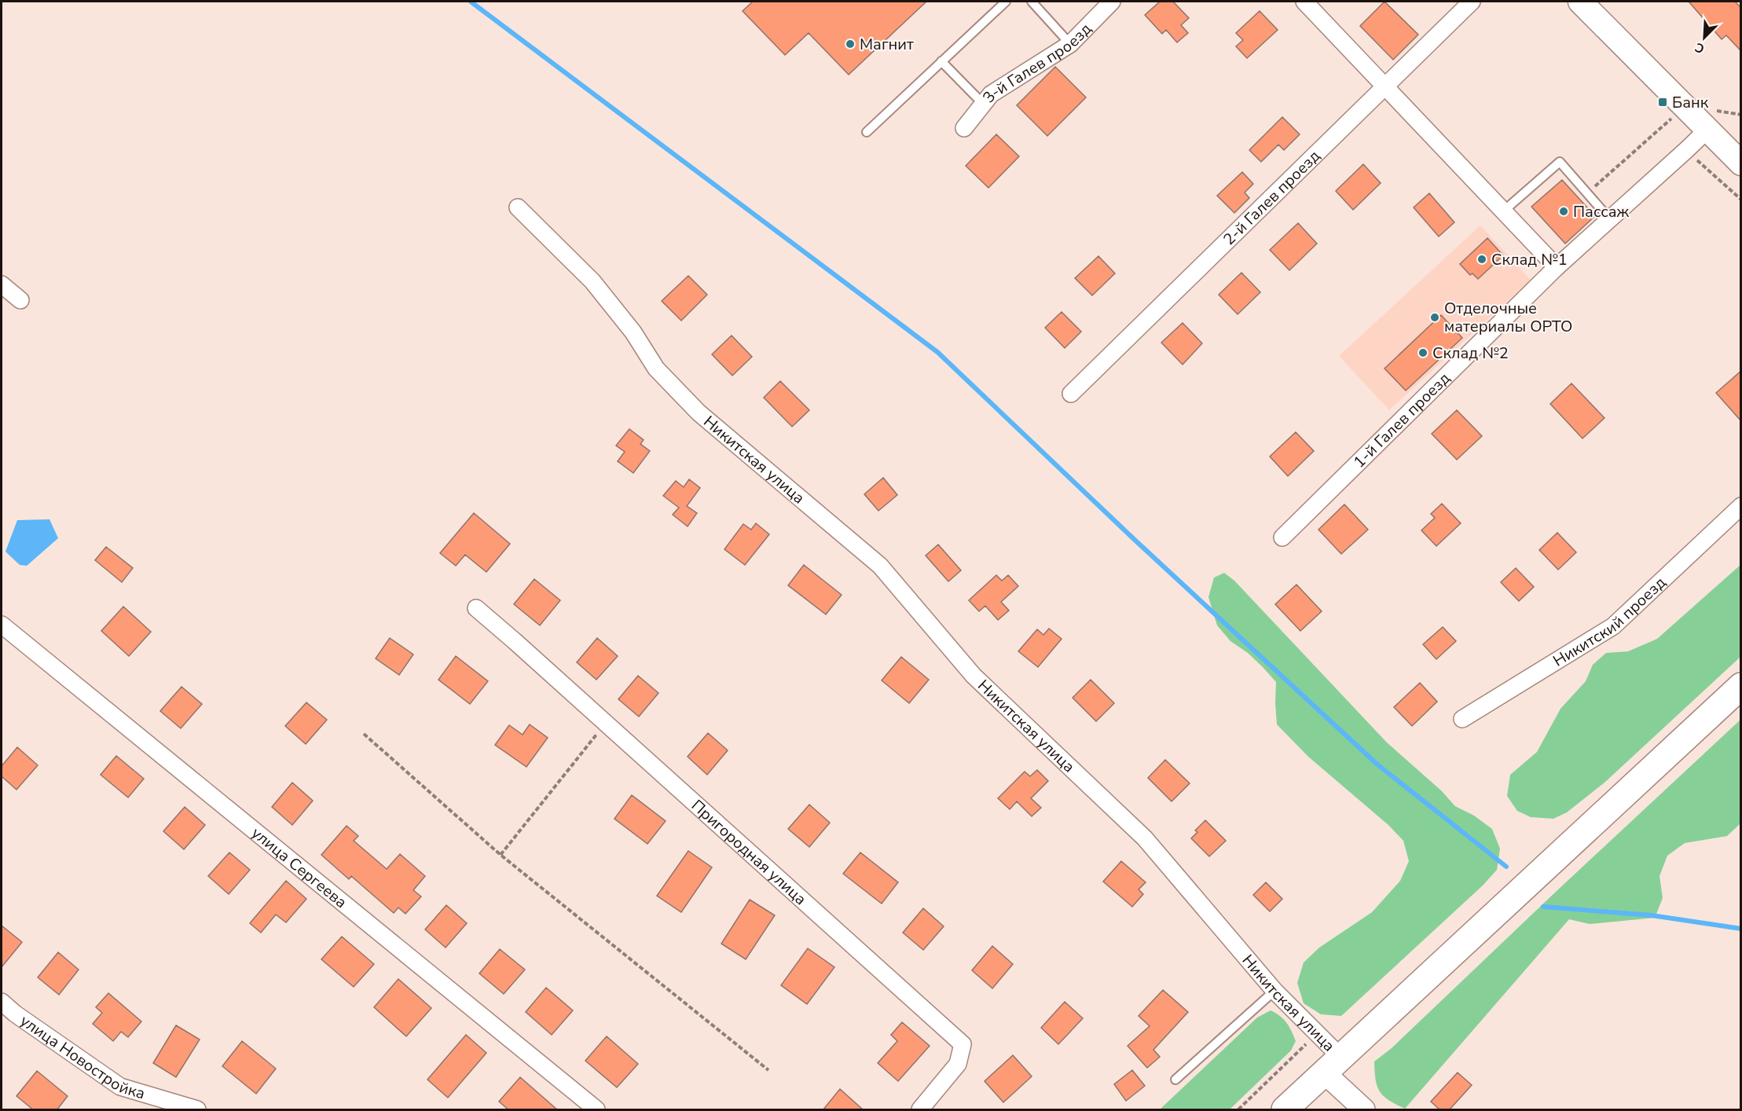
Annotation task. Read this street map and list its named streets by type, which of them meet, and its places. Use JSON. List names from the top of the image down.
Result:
{
  "streets": {
    "street": [
      "3-й Галев проезд",
      "2-й Галев проезд",
      "1-й Галев проезд",
      "Никитская улица",
      "Никитский проезд",
      "Пригородная улица",
      "улица Сергеева",
      "улица Новостройка"
    ]
  },
  "places": {
    "other": [
      "Магнит",
      "Пассаж",
      "Склад №1",
      "Отделочные материалы ОРТО",
      "Склад №2"
    ],
    "transit": ["Банк"]
  },
  "north": "bottom left"
}
